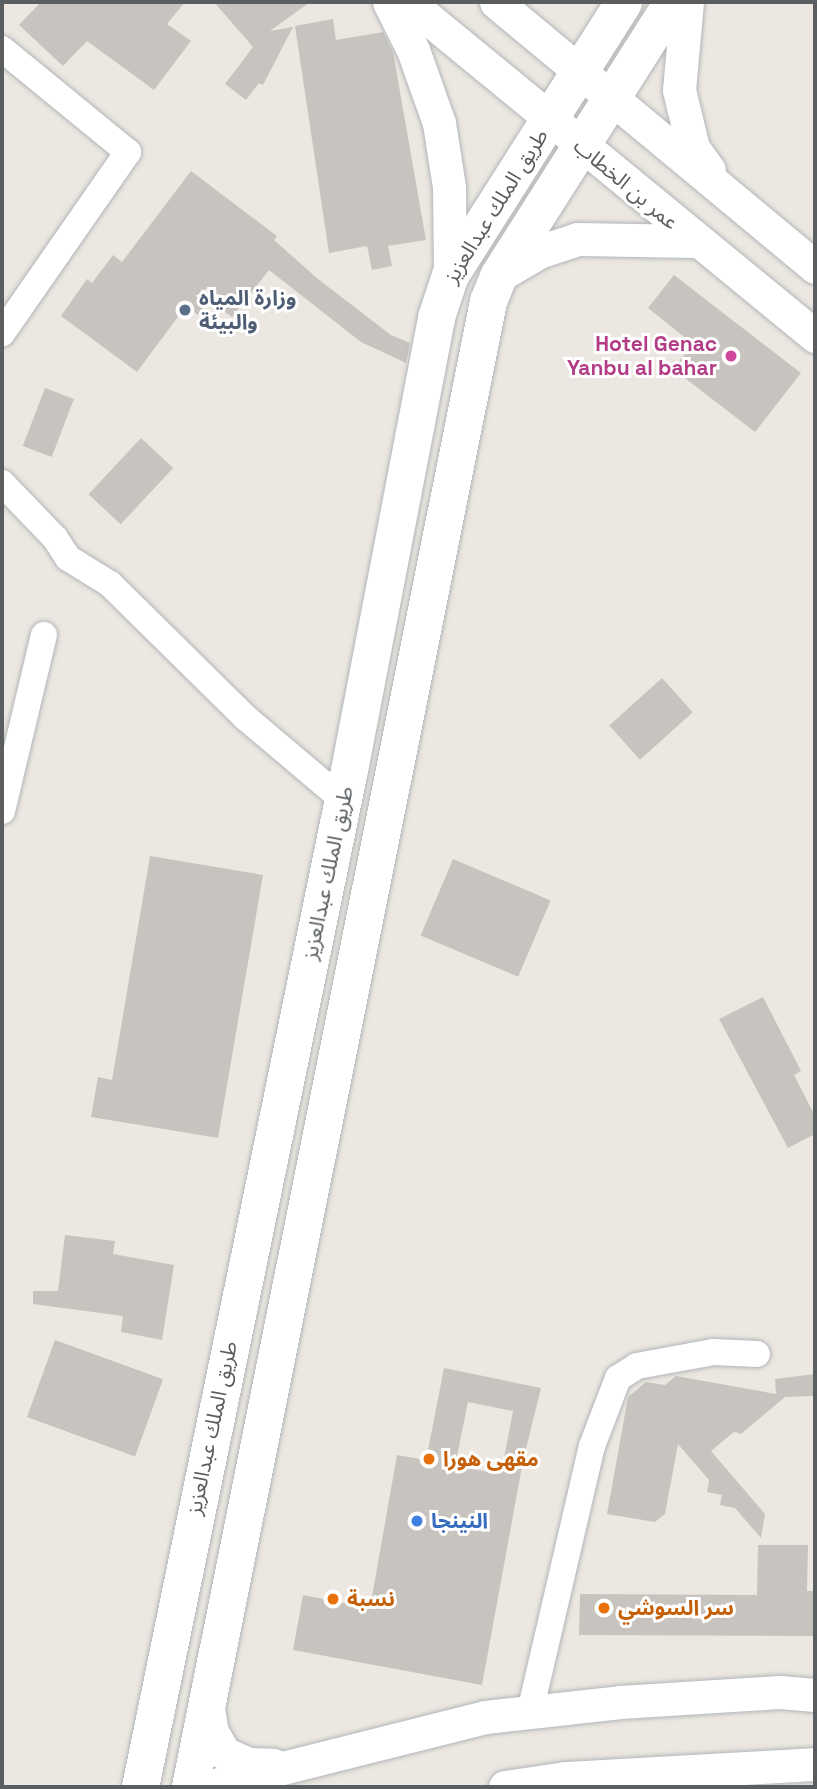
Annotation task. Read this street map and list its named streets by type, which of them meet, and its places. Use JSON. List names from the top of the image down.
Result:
{
  "streets": {
    "main road": ["طريق الملك عبدالعزيز"],
    "street": ["عمر بن الخطاب"]
  },
  "crossings": [
    ["عمر بن الخطاب", "طريق الملك عبدالعزيز"]
  ],
  "places": [
    "وزارة المياه والبيئة",
    "Hotel Genac Yanbu al bahar",
    "مقهى هورا",
    "النينجا",
    "نسبة",
    "سر السوشي"
  ]
}
